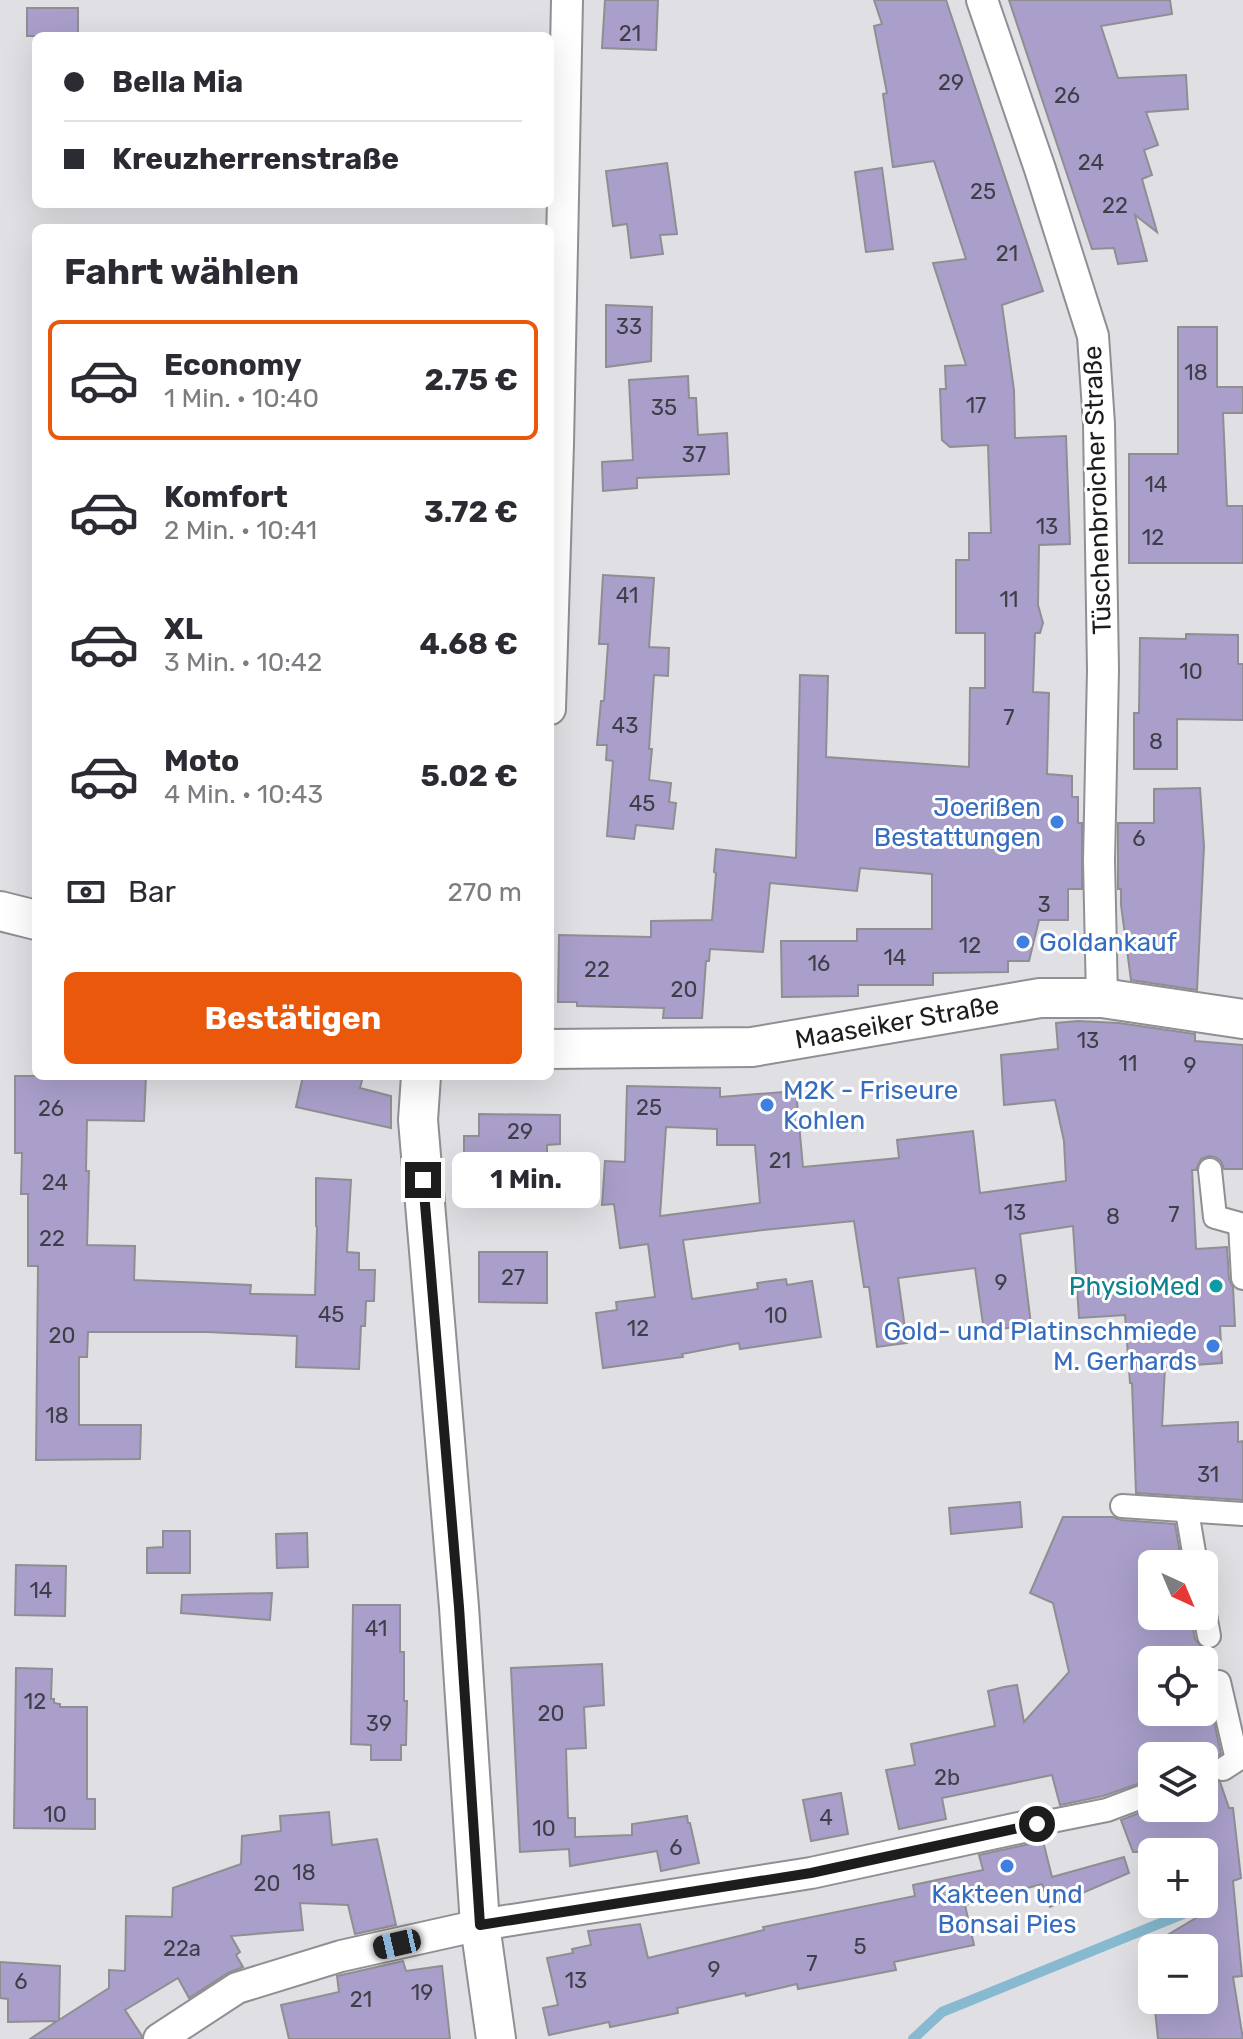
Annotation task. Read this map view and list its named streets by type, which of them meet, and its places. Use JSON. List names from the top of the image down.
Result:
{
  "streets": {
    "street": ["Tüschenbroicher Straße", "Maaseiker Straße"]
  },
  "crossings": [
    ["Tüschenbroicher Straße", "Maaseiker Straße"]
  ],
  "places": [
    "Joerißen Bestattungen",
    "Goldankauf",
    "M2K - Friseure Kohlen",
    "PhysioMed",
    "Gold- und Platinschmiede M. Gerhards",
    "Kakteen und Bonsai Pies"
  ],
  "house_numbers": [
    "21",
    "29",
    "26",
    "24",
    "25",
    "22",
    "21",
    "33",
    "18",
    "17",
    "35",
    "37",
    "14",
    "13",
    "12",
    "41",
    "11",
    "10",
    "7",
    "43",
    "8",
    "45",
    "6",
    "3",
    "12",
    "14",
    "16",
    "22",
    "20",
    "13",
    "11",
    "9",
    "25",
    "26",
    "29",
    "21",
    "24",
    "13",
    "7",
    "8",
    "22",
    "27",
    "9",
    "45",
    "10",
    "12",
    "20",
    "18",
    "31",
    "14",
    "41",
    "12",
    "20",
    "39",
    "2b",
    "10",
    "4",
    "10",
    "6",
    "18",
    "20",
    "5",
    "22a",
    "7",
    "9",
    "13",
    "6",
    "19",
    "21"
  ],
  "north": "bottom right",
  "page": {
    "banner": ["Bella Mia", "Kreuzherrenstraße"],
    "heading": "Fahrt wählen",
    "list": [
      {
        "name": "Economy",
        "note": "1 Min. · 10:40",
        "value": "2.75 €"
      },
      {
        "name": "Komfort",
        "note": "2 Min. · 10:41",
        "value": "3.72 €"
      },
      {
        "name": "XL",
        "note": "3 Min. · 10:42",
        "value": "4.68 €"
      },
      {
        "name": "Moto",
        "note": "4 Min. · 10:43",
        "value": "5.02 €"
      }
    ],
    "pay": ["Bar", "270 m"],
    "buttons": "Bestätigen",
    "bubble": "1 Min.",
    "map_buttons": ["+", "−"]
  }
}
